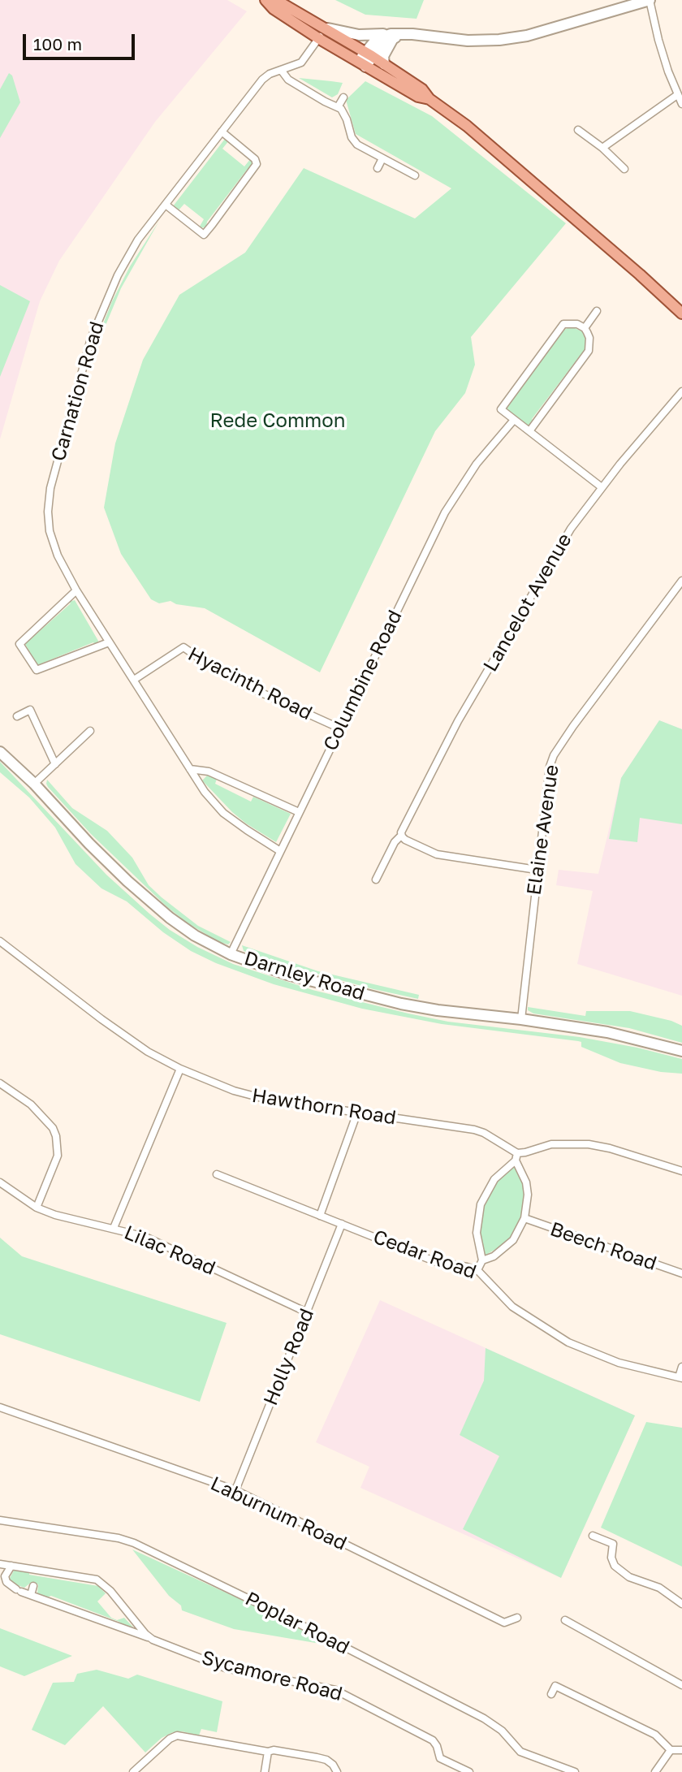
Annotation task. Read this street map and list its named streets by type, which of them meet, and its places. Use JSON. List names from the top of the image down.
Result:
{
  "streets": {
    "street": [
      "Carnation Road",
      "Lancelot Avenue",
      "Columbine Road",
      "Hyacinth Road",
      "Elaine Avenue",
      "Darnley Road",
      "Hawthorn Road",
      "Beech Road",
      "Lilac Road",
      "Cedar Road",
      "Holly Road",
      "Laburnum Road",
      "Poplar Road",
      "Sycamore Road"
    ]
  },
  "crossings": [
    ["Carnation Road", "Columbine Road"],
    ["Carnation Road", "Hyacinth Road"],
    ["Columbine Road", "Hyacinth Road"],
    ["Columbine Road", "Darnley Road"],
    ["Elaine Avenue", "Darnley Road"],
    ["Lilac Road", "Holly Road"],
    ["Cedar Road", "Holly Road"],
    ["Holly Road", "Laburnum Road"]
  ],
  "parks": ["Rede Common"],
  "scale_bar": "100 m"
}
